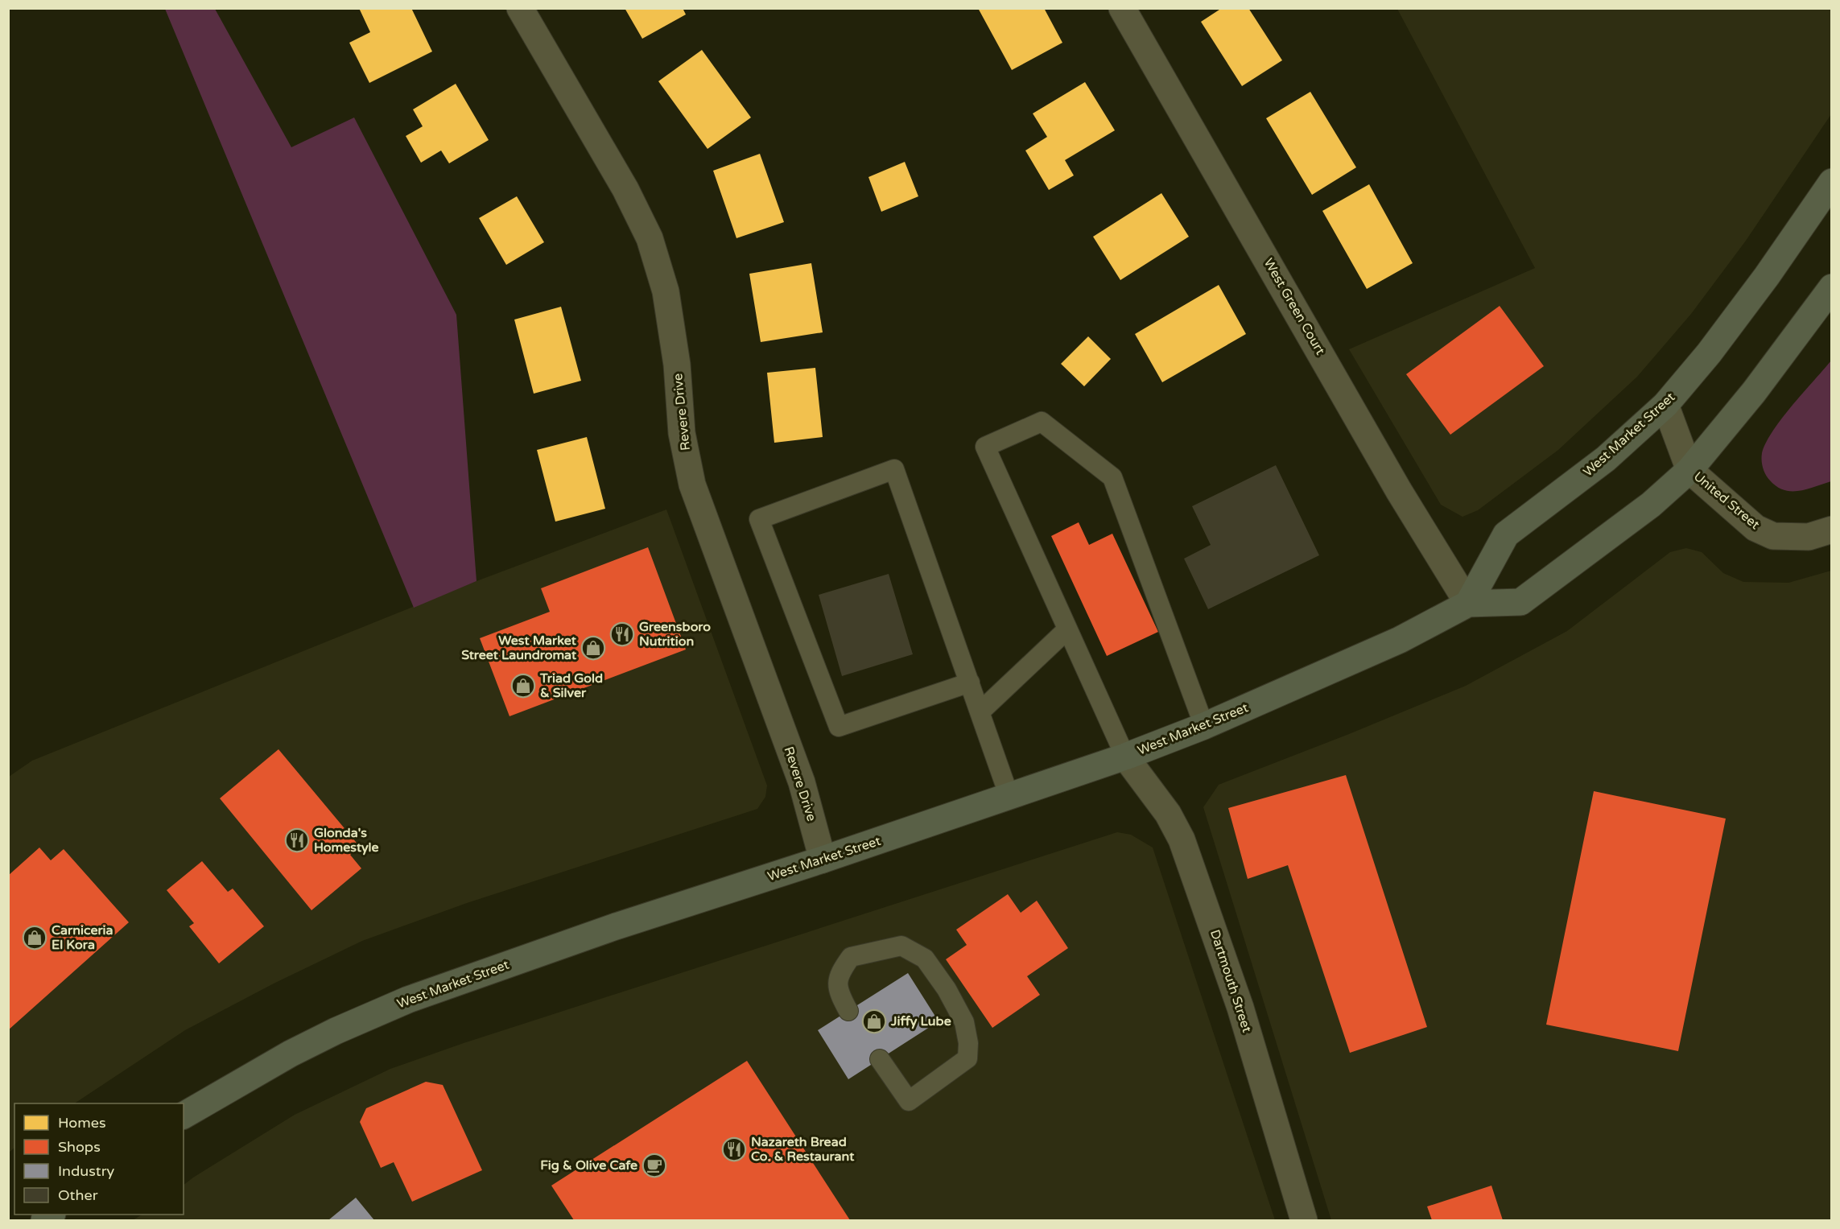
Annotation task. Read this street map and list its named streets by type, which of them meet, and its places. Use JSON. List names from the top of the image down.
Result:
{
  "streets": {
    "main road": ["West Market Street"],
    "street": [
      "West Green Court",
      "Revere Drive",
      "United Street",
      "Dartmouth Street"
    ]
  },
  "crossings": [
    ["West Green Court", "West Market Street"],
    ["Revere Drive", "West Market Street"],
    ["West Market Street", "United Street"],
    ["West Market Street", "Dartmouth Street"]
  ],
  "places": {
    "restaurant": ["Greensboro Nutrition", "Glonda's Homestyle", "Nazareth Bread Co. & Restaurant"],
    "shop": [
      "West Market Street Laundromat",
      "Triad Gold & Silver",
      "Carniceria El Kora",
      "Jiffy Lube"
    ],
    "cafe": ["Fig & Olive Cafe"]
  },
  "legend": [
    "Homes",
    "Shops",
    "Industry",
    "Other"
  ]
}
